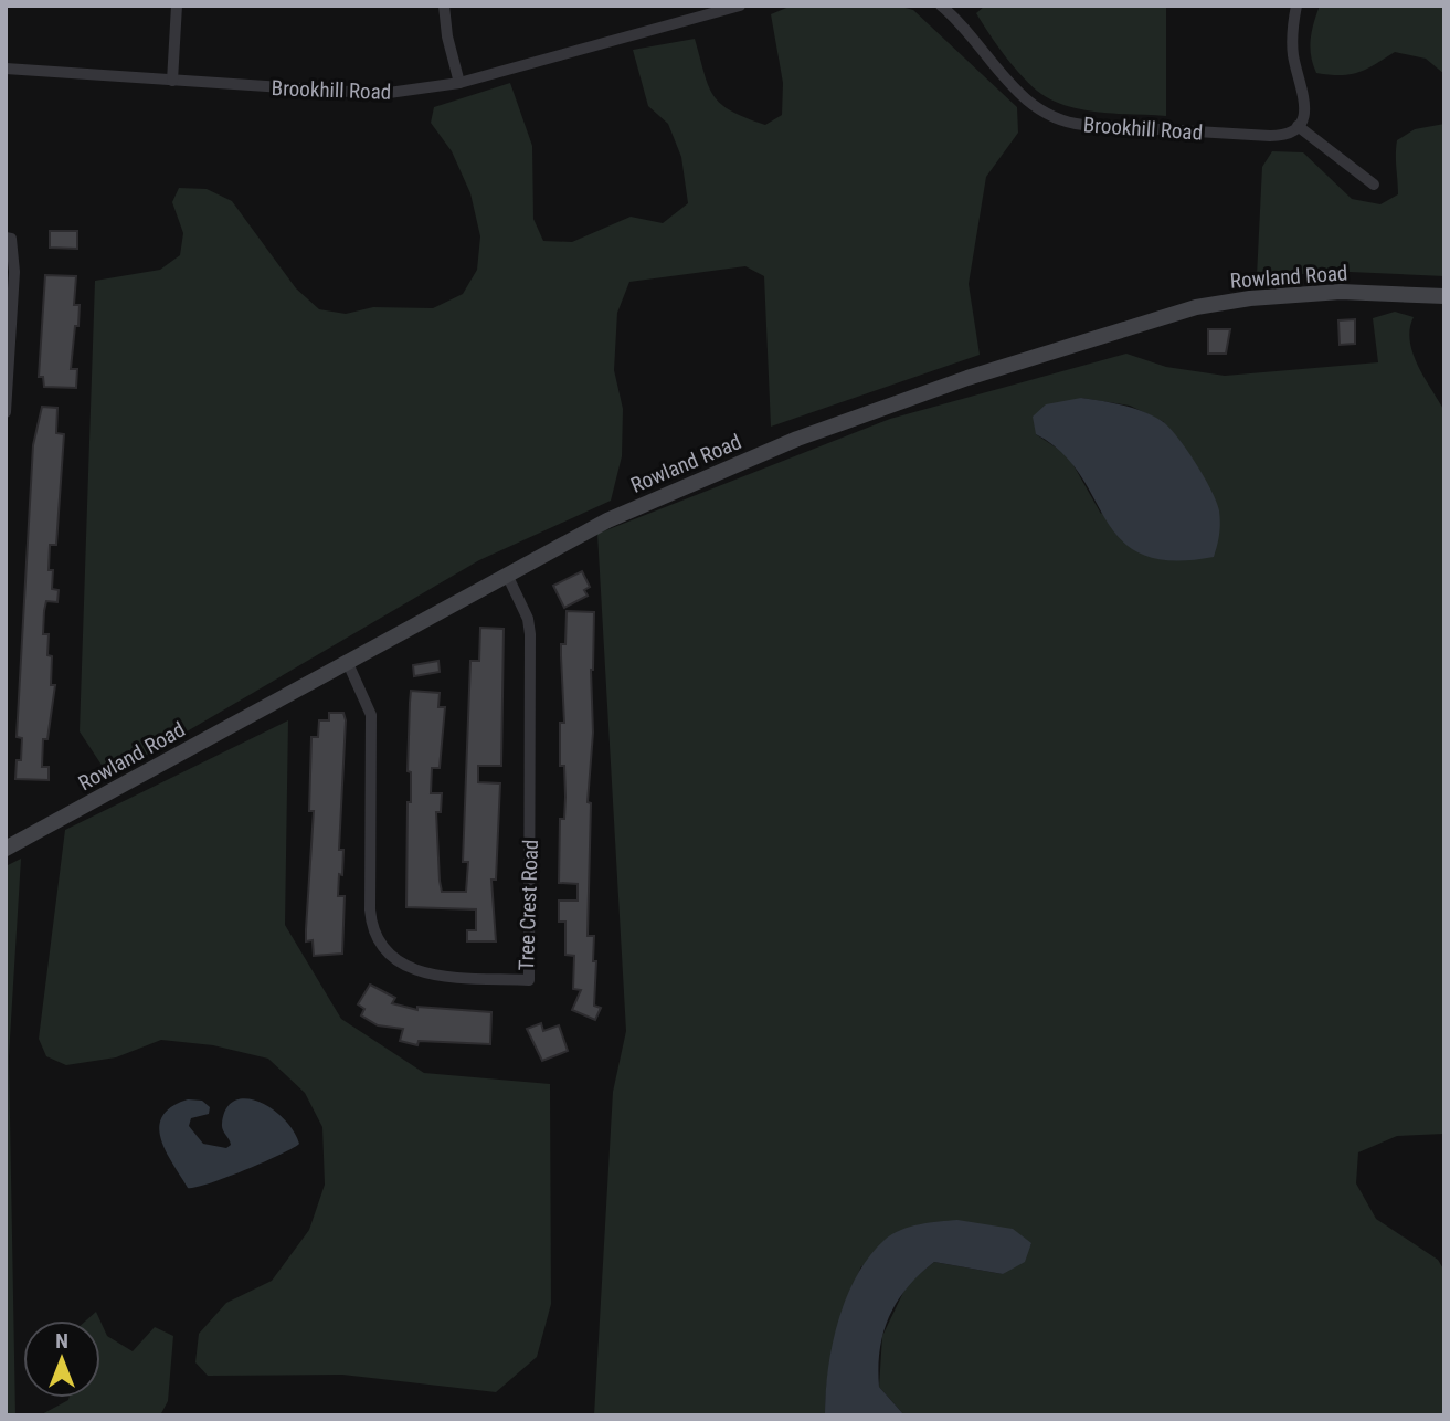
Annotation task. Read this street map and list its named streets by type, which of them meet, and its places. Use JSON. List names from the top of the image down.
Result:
{
  "streets": {
    "street": ["Brookhill Road", "Rowland Road", "Tree Crest Road"]
  },
  "crossings": [
    ["Rowland Road", "Tree Crest Road"]
  ],
  "north": "top"
}
